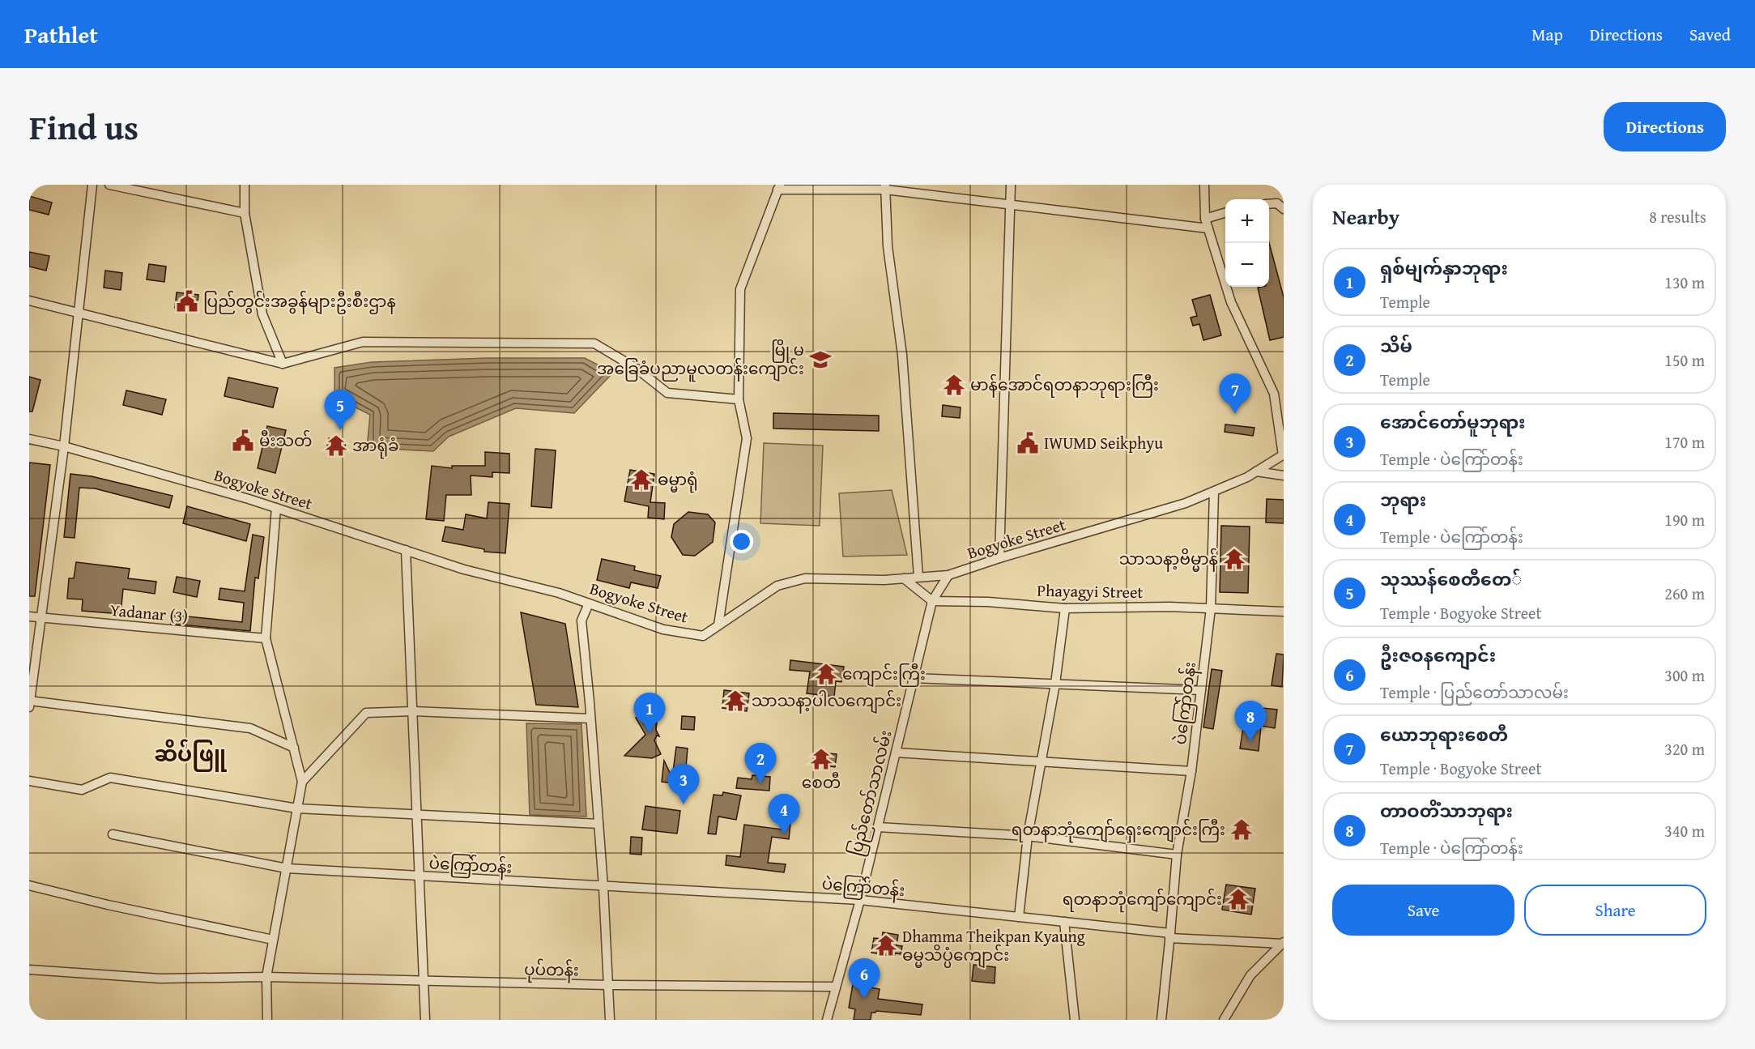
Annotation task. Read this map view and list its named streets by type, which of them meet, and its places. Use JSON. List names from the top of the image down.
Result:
{
  "streets": {
    "street": [
      "Bogyoke Street",
      "Phayagyi Street",
      "Yadanar (3)",
      "ပဲကြော်တန်း",
      "ပြည်တော်သာလမ်း",
      "ပုပ်တန်း"
    ]
  },
  "crossings": [
    ["Bogyoke Street", "ပဲကြော်တန်း"],
    ["Bogyoke Street", "ပြည်တော်သာလမ်း"],
    ["Phayagyi Street", "ပဲကြော်တန်း"],
    ["Phayagyi Street", "ပြည်တော်သာလမ်း"],
    ["ပဲကြော်တန်း", "ပြည်တော်သာလမ်း"],
    ["ပြည်တော်သာလမ်း", "ပုပ်တန်း"]
  ],
  "districts": ["ဆိပ်ဖြူ"],
  "places": {
    "public building": ["ပြည်တွင်းအခွန်များဦးစီးဌာန", "မီးသတ်", "IWUMD Seikphyu"],
    "school or university": ["မြို့မ အခြေခံပညာမူလတန်းကျောင်း"],
    "temple": [
      "မာန်အောင်ရတနာဘုရားကြီး",
      "အာရုံခံ",
      "ဓမ္မာရုံ",
      "သာသနာ့ဗိမ္မာန်",
      "ကျောင်းကြီး",
      "သာသနာ့ပါလကျောင်း",
      "စေတီ",
      "ရတနာဘုံကျော်ရှေး‌ကျောင်းကြီး",
      "ရတနာဘုံကျော်ကျောင်း",
      "Dhamma Theikpan Kyaung ဓမ္မသိပ္ပံကျောင်း"
    ]
  },
  "page": {
    "header": "Pathlet",
    "nav": ["Map", "Directions", "Saved"],
    "title": "Find us",
    "buttons": [
      "Directions",
      ["Save", "Share"]
    ],
    "heading": ["Nearby", "8 results"],
    "map_buttons": ["+", "−"],
    "list": [
      {
        "mark": "1",
        "name": "ရှစ်မျက်နှာဘုရား",
        "note": "Temple",
        "value": "130 m"
      },
      {
        "mark": "2",
        "name": "သိမ်",
        "note": "Temple",
        "value": "150 m"
      },
      {
        "mark": "3",
        "name": "အောင်တော်မူဘုရား",
        "note": "Temple · ပဲကြော်တန်း",
        "value": "170 m"
      },
      {
        "mark": "4",
        "name": "ဘုရား",
        "note": "Temple · ပဲကြော်တန်း",
        "value": "190 m"
      },
      {
        "mark": "5",
        "name": "သုဿန်စေတီတေ်",
        "note": "Temple · Bogyoke Street",
        "value": "260 m"
      },
      {
        "mark": "6",
        "name": "ဦးဇဝနကျောင်း",
        "note": "Temple · ပြည်တော်သာလမ်း",
        "value": "300 m"
      },
      {
        "mark": "7",
        "name": "ယောဘုရားစေတီ",
        "note": "Temple · Bogyoke Street",
        "value": "320 m"
      },
      {
        "mark": "8",
        "name": "တာဝတိံသာဘုရား",
        "note": "Temple · ပဲကြော်တန်း",
        "value": "340 m"
      }
    ],
    "pins": [
      "7",
      "5",
      "1",
      "8",
      "2",
      "3",
      "4",
      "6"
    ]
  }
}
